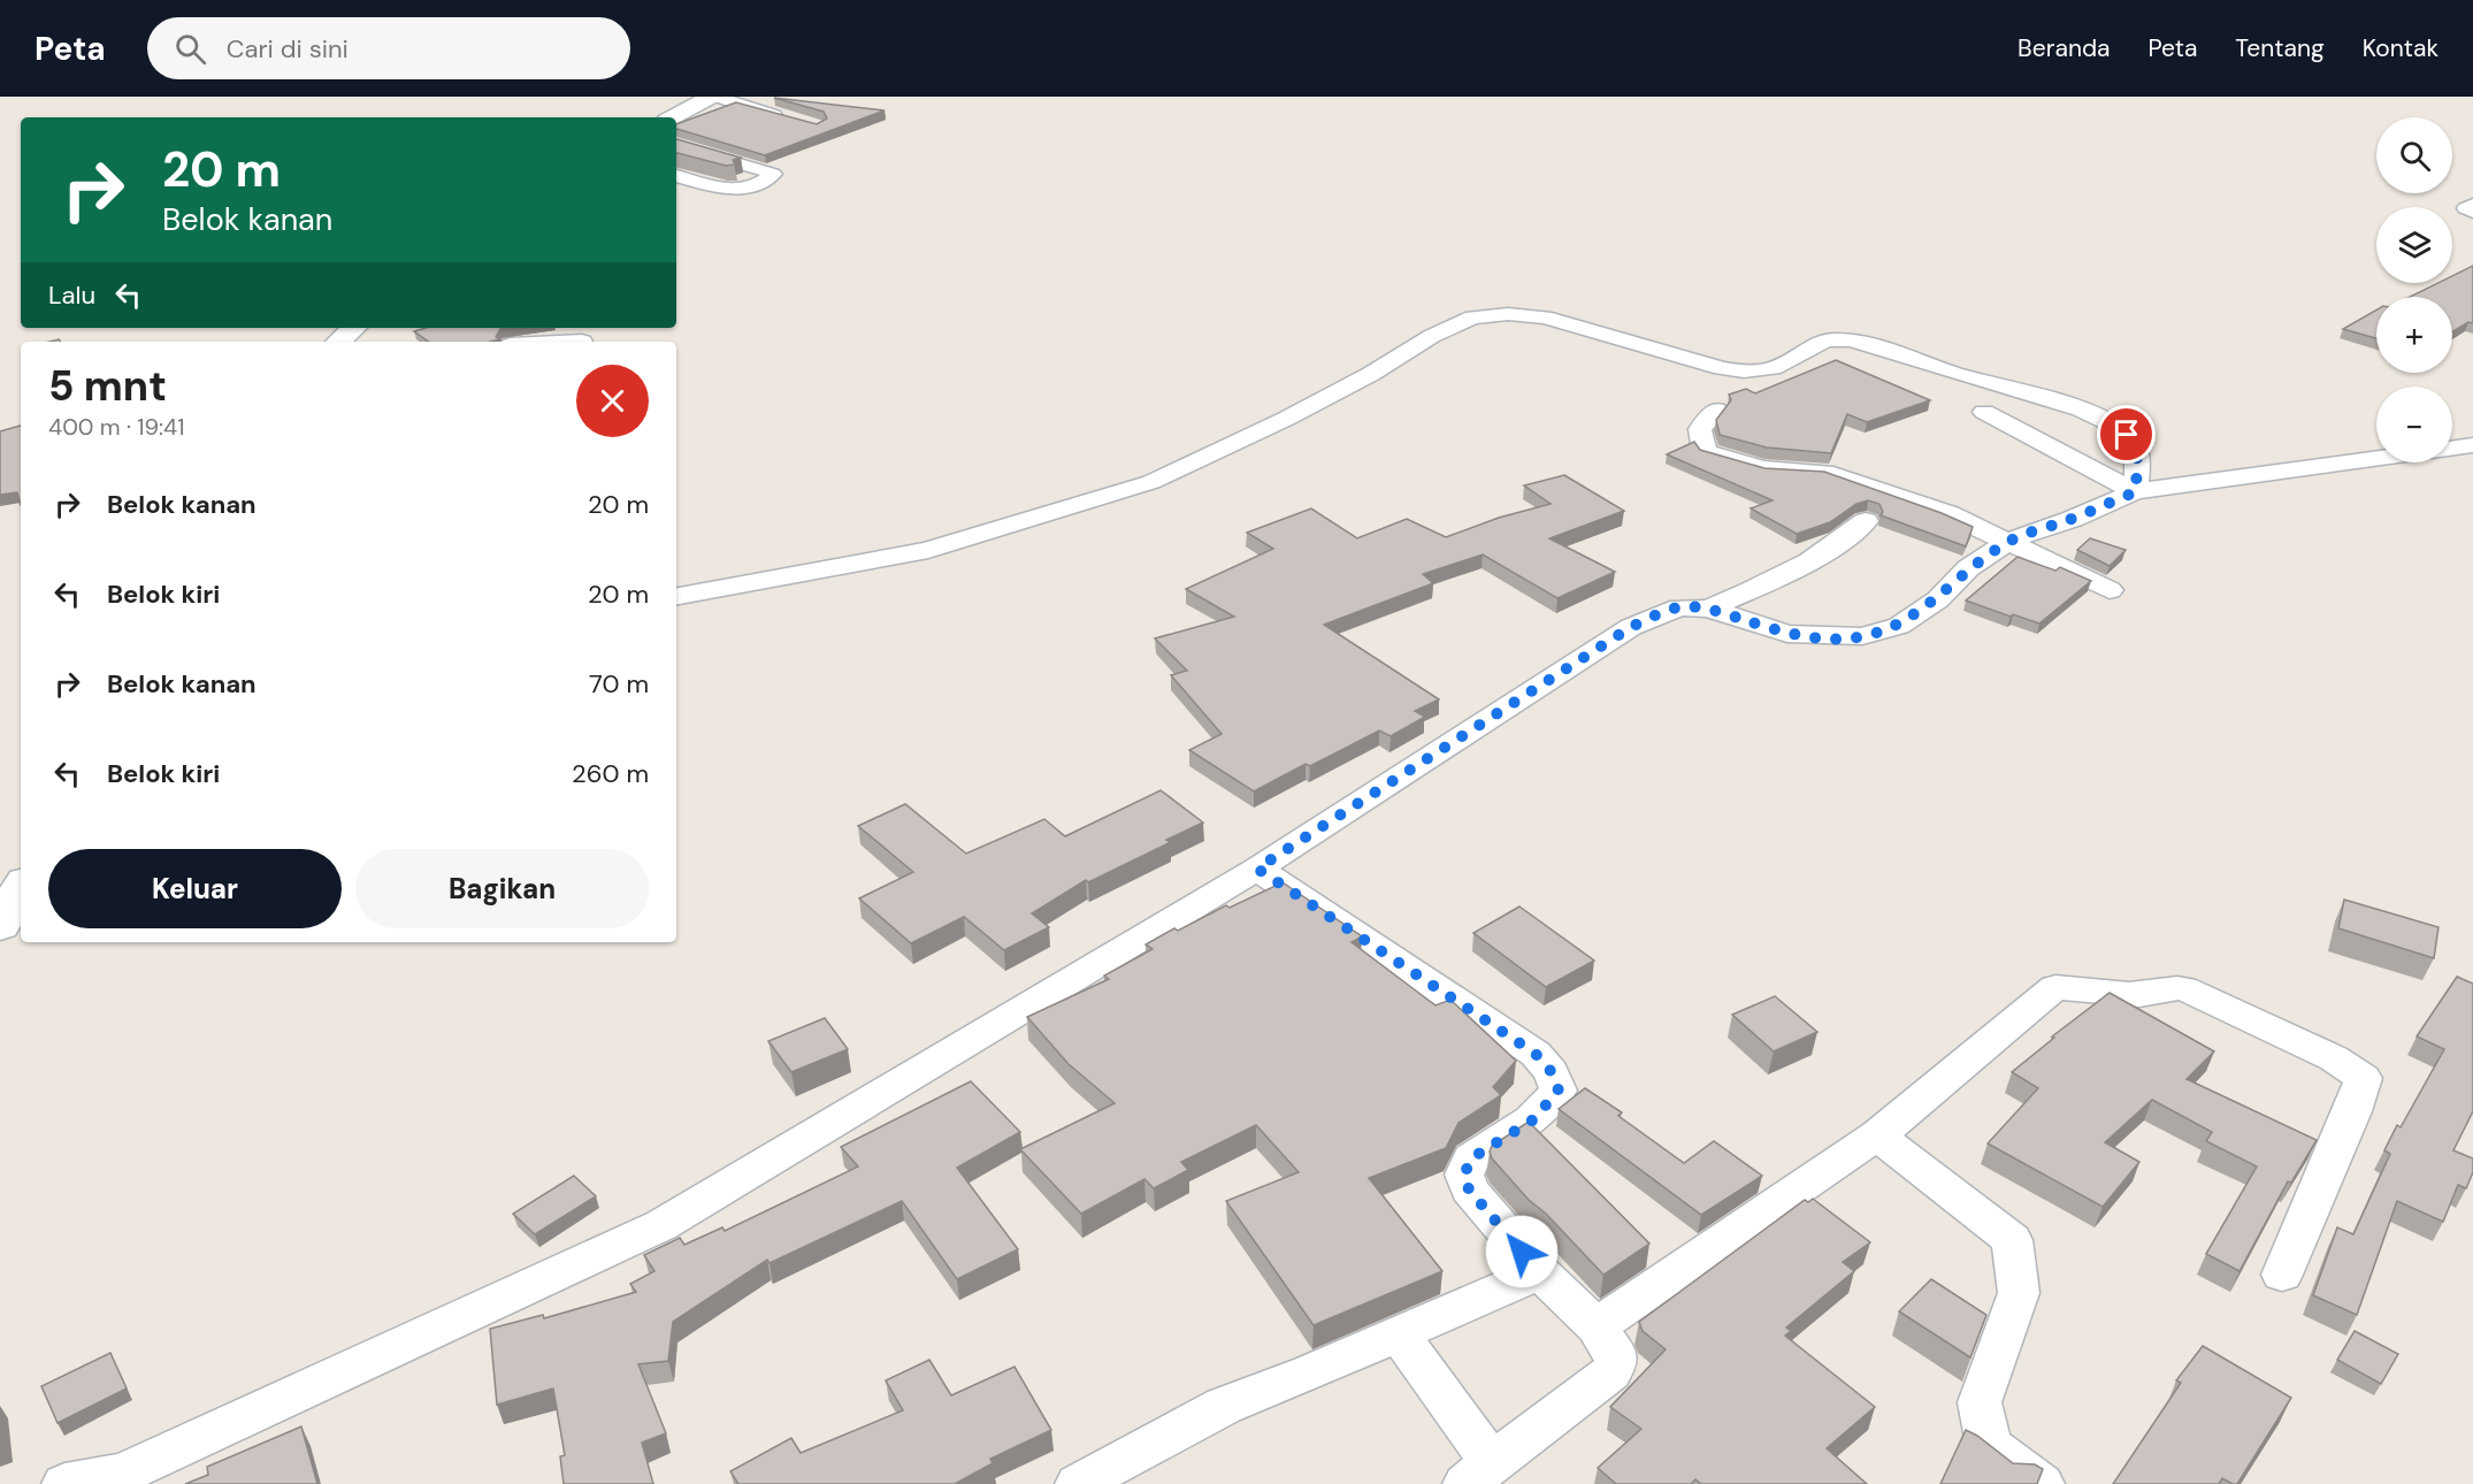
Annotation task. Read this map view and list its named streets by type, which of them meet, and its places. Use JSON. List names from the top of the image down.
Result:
{
  "page": {
    "header": "Peta",
    "search": "Cari di sini",
    "nav": [
      "Beranda",
      "Peta",
      "Tentang",
      "Kontak"
    ],
    "map_buttons": ["+", "−"],
    "turn": ["20 m", "Belok kanan"],
    "then": "Lalu",
    "heading": ["5 mnt", "400 m · 19:41"],
    "list": [
      {
        "name": "Belok kanan",
        "value": "20 m"
      },
      {
        "name": "Belok kiri",
        "value": "20 m"
      },
      {
        "name": "Belok kanan",
        "value": "70 m"
      },
      {
        "name": "Belok kiri",
        "value": "260 m"
      }
    ],
    "buttons": ["Keluar", "Bagikan"]
  }
}
